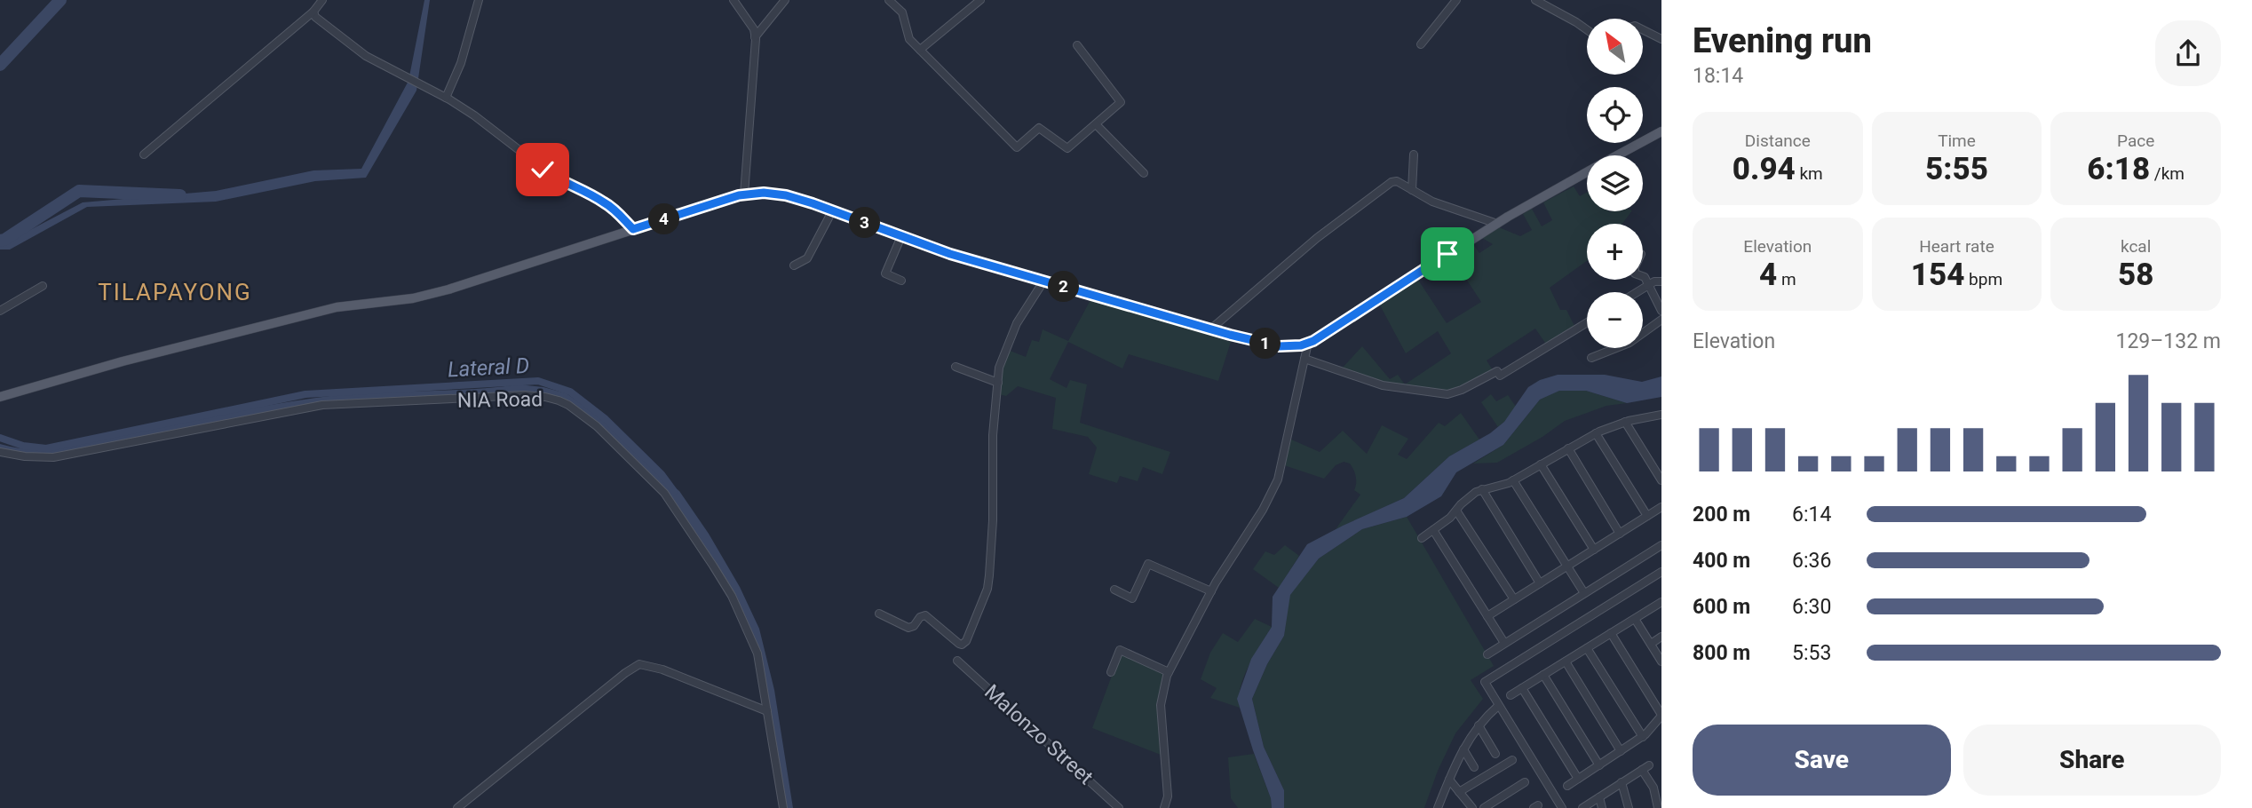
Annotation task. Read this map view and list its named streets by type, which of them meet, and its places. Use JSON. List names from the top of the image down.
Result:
{
  "streets": {
    "street": ["NIA Road", "Malonzo Street"]
  },
  "districts": ["TILAPAYONG"],
  "water": ["Lateral D"],
  "north": "top left",
  "page": {
    "heading": ["Evening run", "18:14"],
    "map_buttons": ["+", "−"],
    "stats": [
      ["Distance", "0.94 km"],
      ["Time", "5:55"],
      ["Pace", "6:18 /km"],
      ["Elevation", "4 m"],
      ["Heart rate", "154 bpm"],
      ["kcal", "58"]
    ],
    "pins": [
      "4",
      "3",
      "2",
      "1"
    ],
    "chart": ["Elevation", "129–132 m"],
    "list": [
      {
        "name": "200 m",
        "note": "6:14"
      },
      {
        "name": "400 m",
        "note": "6:36"
      },
      {
        "name": "600 m",
        "note": "6:30"
      },
      {
        "name": "800 m",
        "note": "5:53"
      }
    ],
    "buttons": ["Save", "Share"]
  }
}
